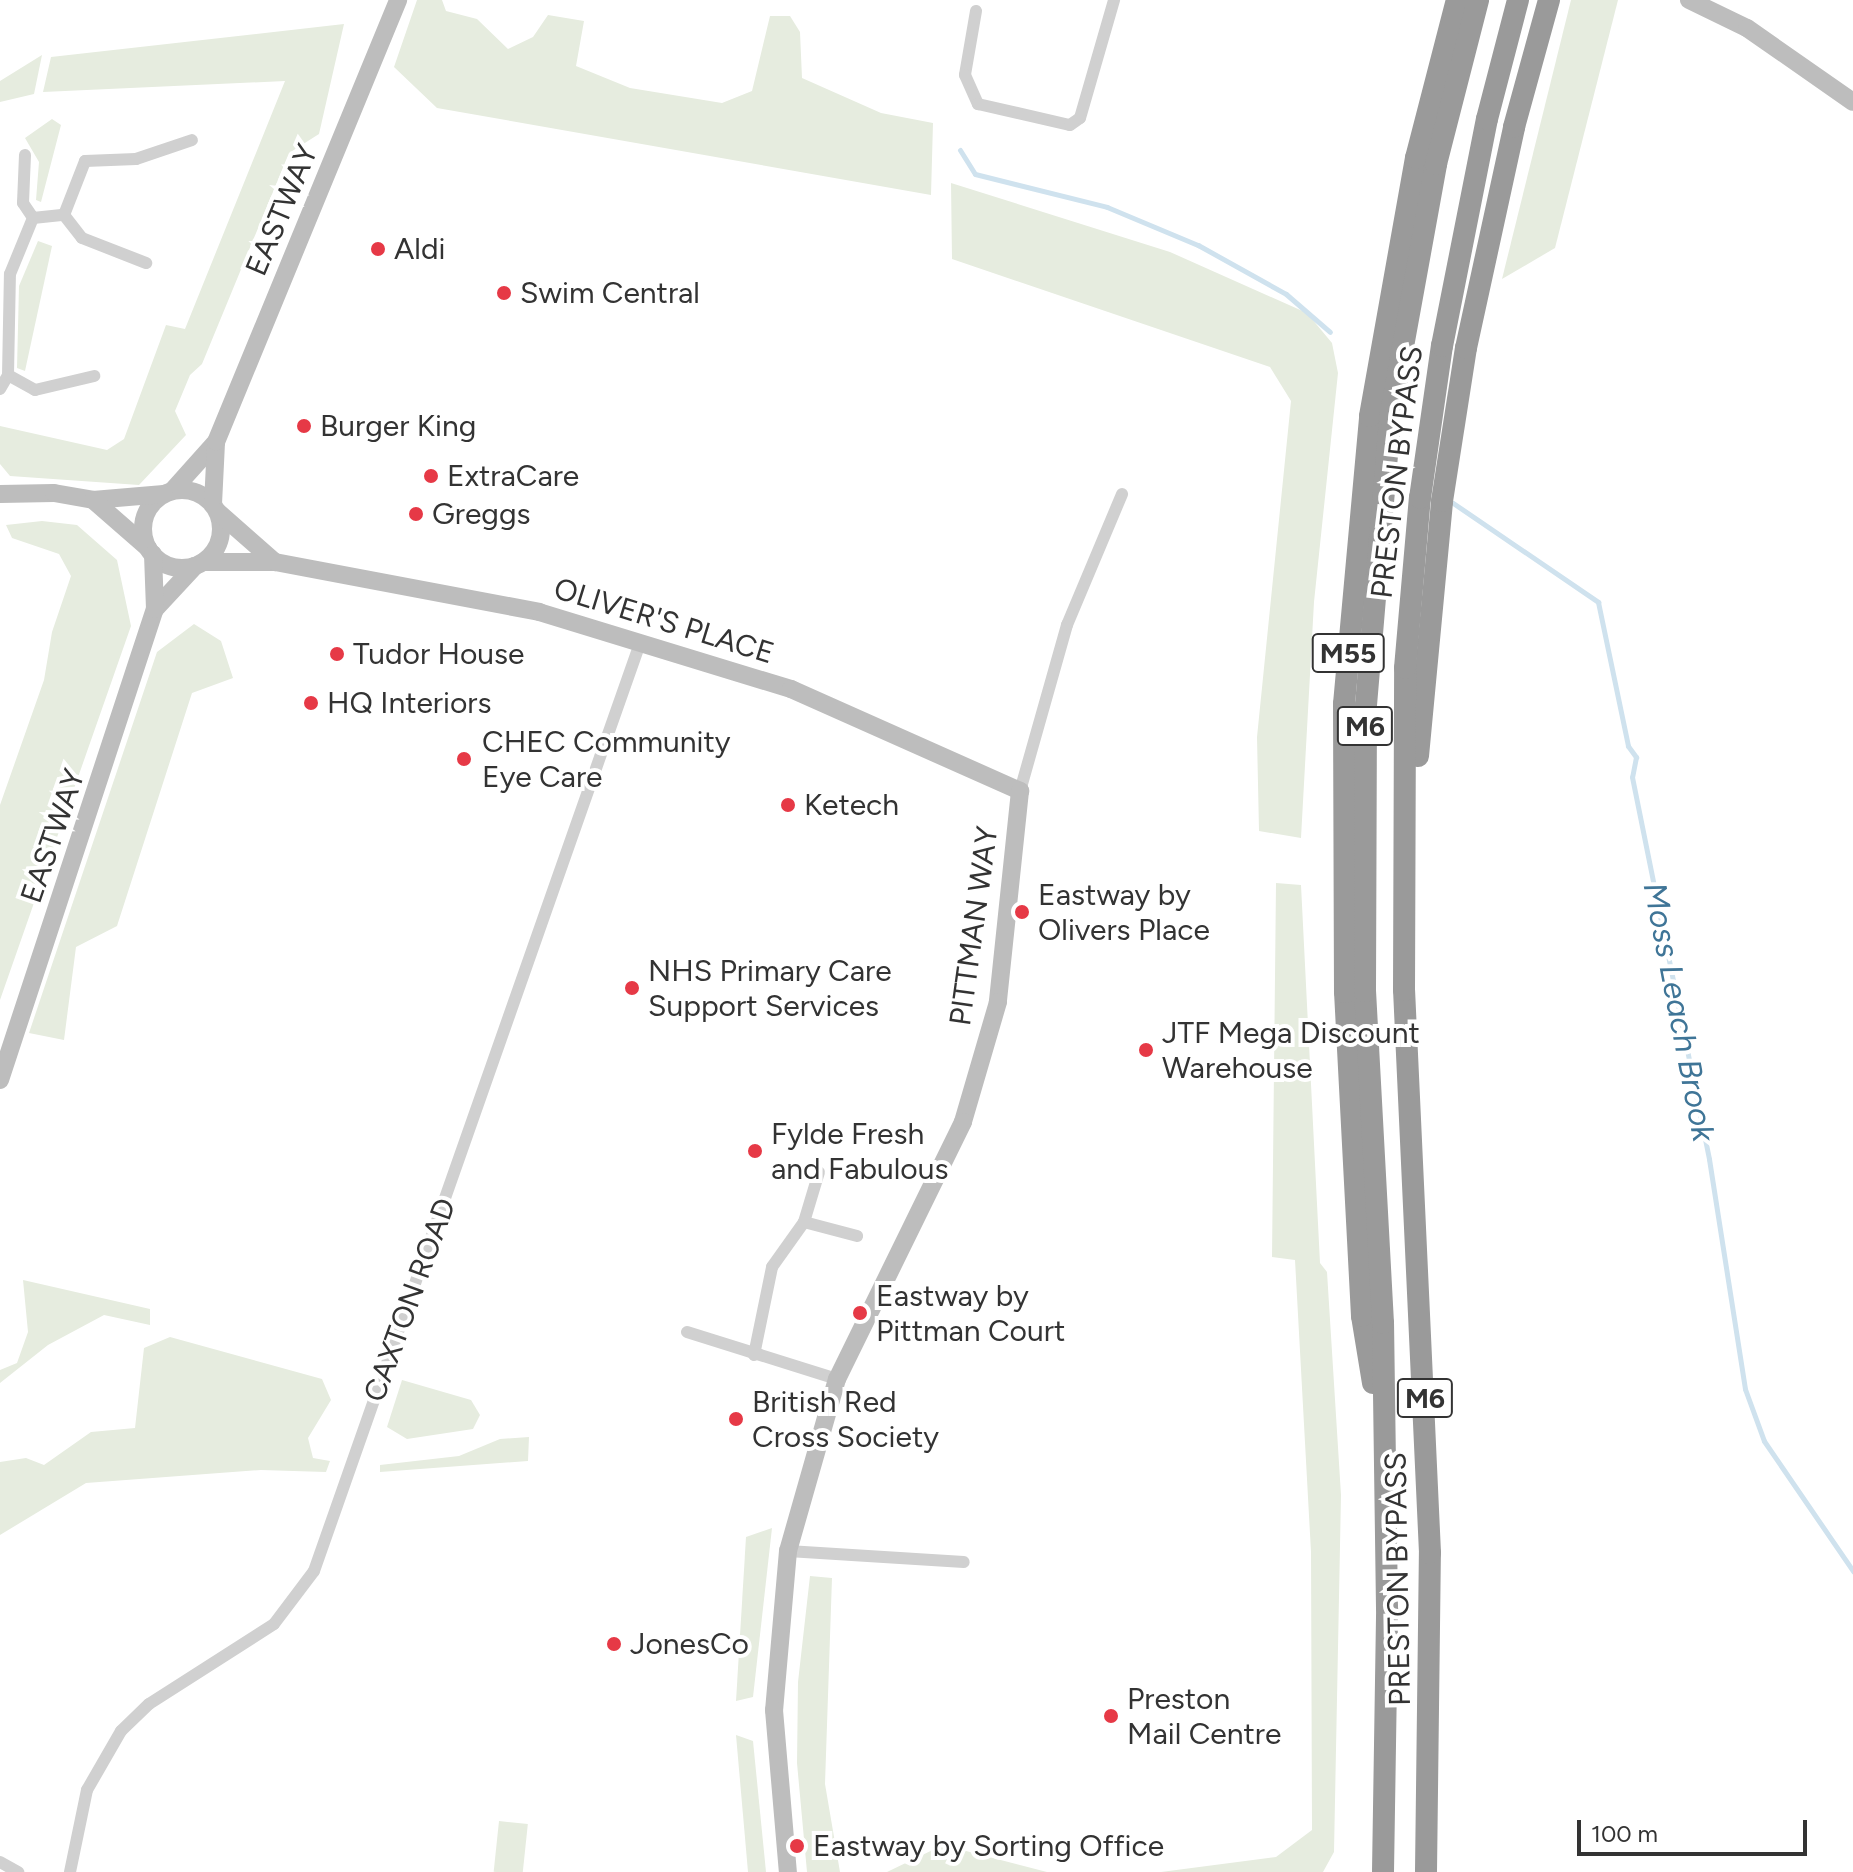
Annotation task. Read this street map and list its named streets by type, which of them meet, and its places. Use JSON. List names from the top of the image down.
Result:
{
  "streets": {
    "highway": ["PRESTON BYPASS", "M55", "M6"],
    "street": [
      "EASTWAY",
      "OLIVER'S PLACE",
      "PITTMAN WAY",
      "CAXTON ROAD"
    ]
  },
  "crossings": [
    ["EASTWAY", "OLIVER'S PLACE"],
    ["PRESTON BYPASS", "M55"],
    ["PRESTON BYPASS", "M6"],
    ["OLIVER'S PLACE", "PITTMAN WAY"],
    ["OLIVER'S PLACE", "CAXTON ROAD"],
    ["M55", "M6"]
  ],
  "water": ["Moss Leach Brook"],
  "places": [
    "Aldi",
    "Swim Central",
    "Burger King",
    "ExtraCare",
    "Greggs",
    "Tudor House",
    "HQ Interiors",
    "CHEC Community Eye Care",
    "Ketech",
    "Eastway by Olivers Place",
    "NHS Primary Care Support Services",
    "JTF Mega Discount Warehouse",
    "Fylde Fresh and Fabulous",
    "Eastway by Pittman Court",
    "British Red Cross Society",
    "JonesCo",
    "Preston Mail Centre",
    "Eastway by Sorting Office"
  ],
  "scale_bar": "100 m"
}
